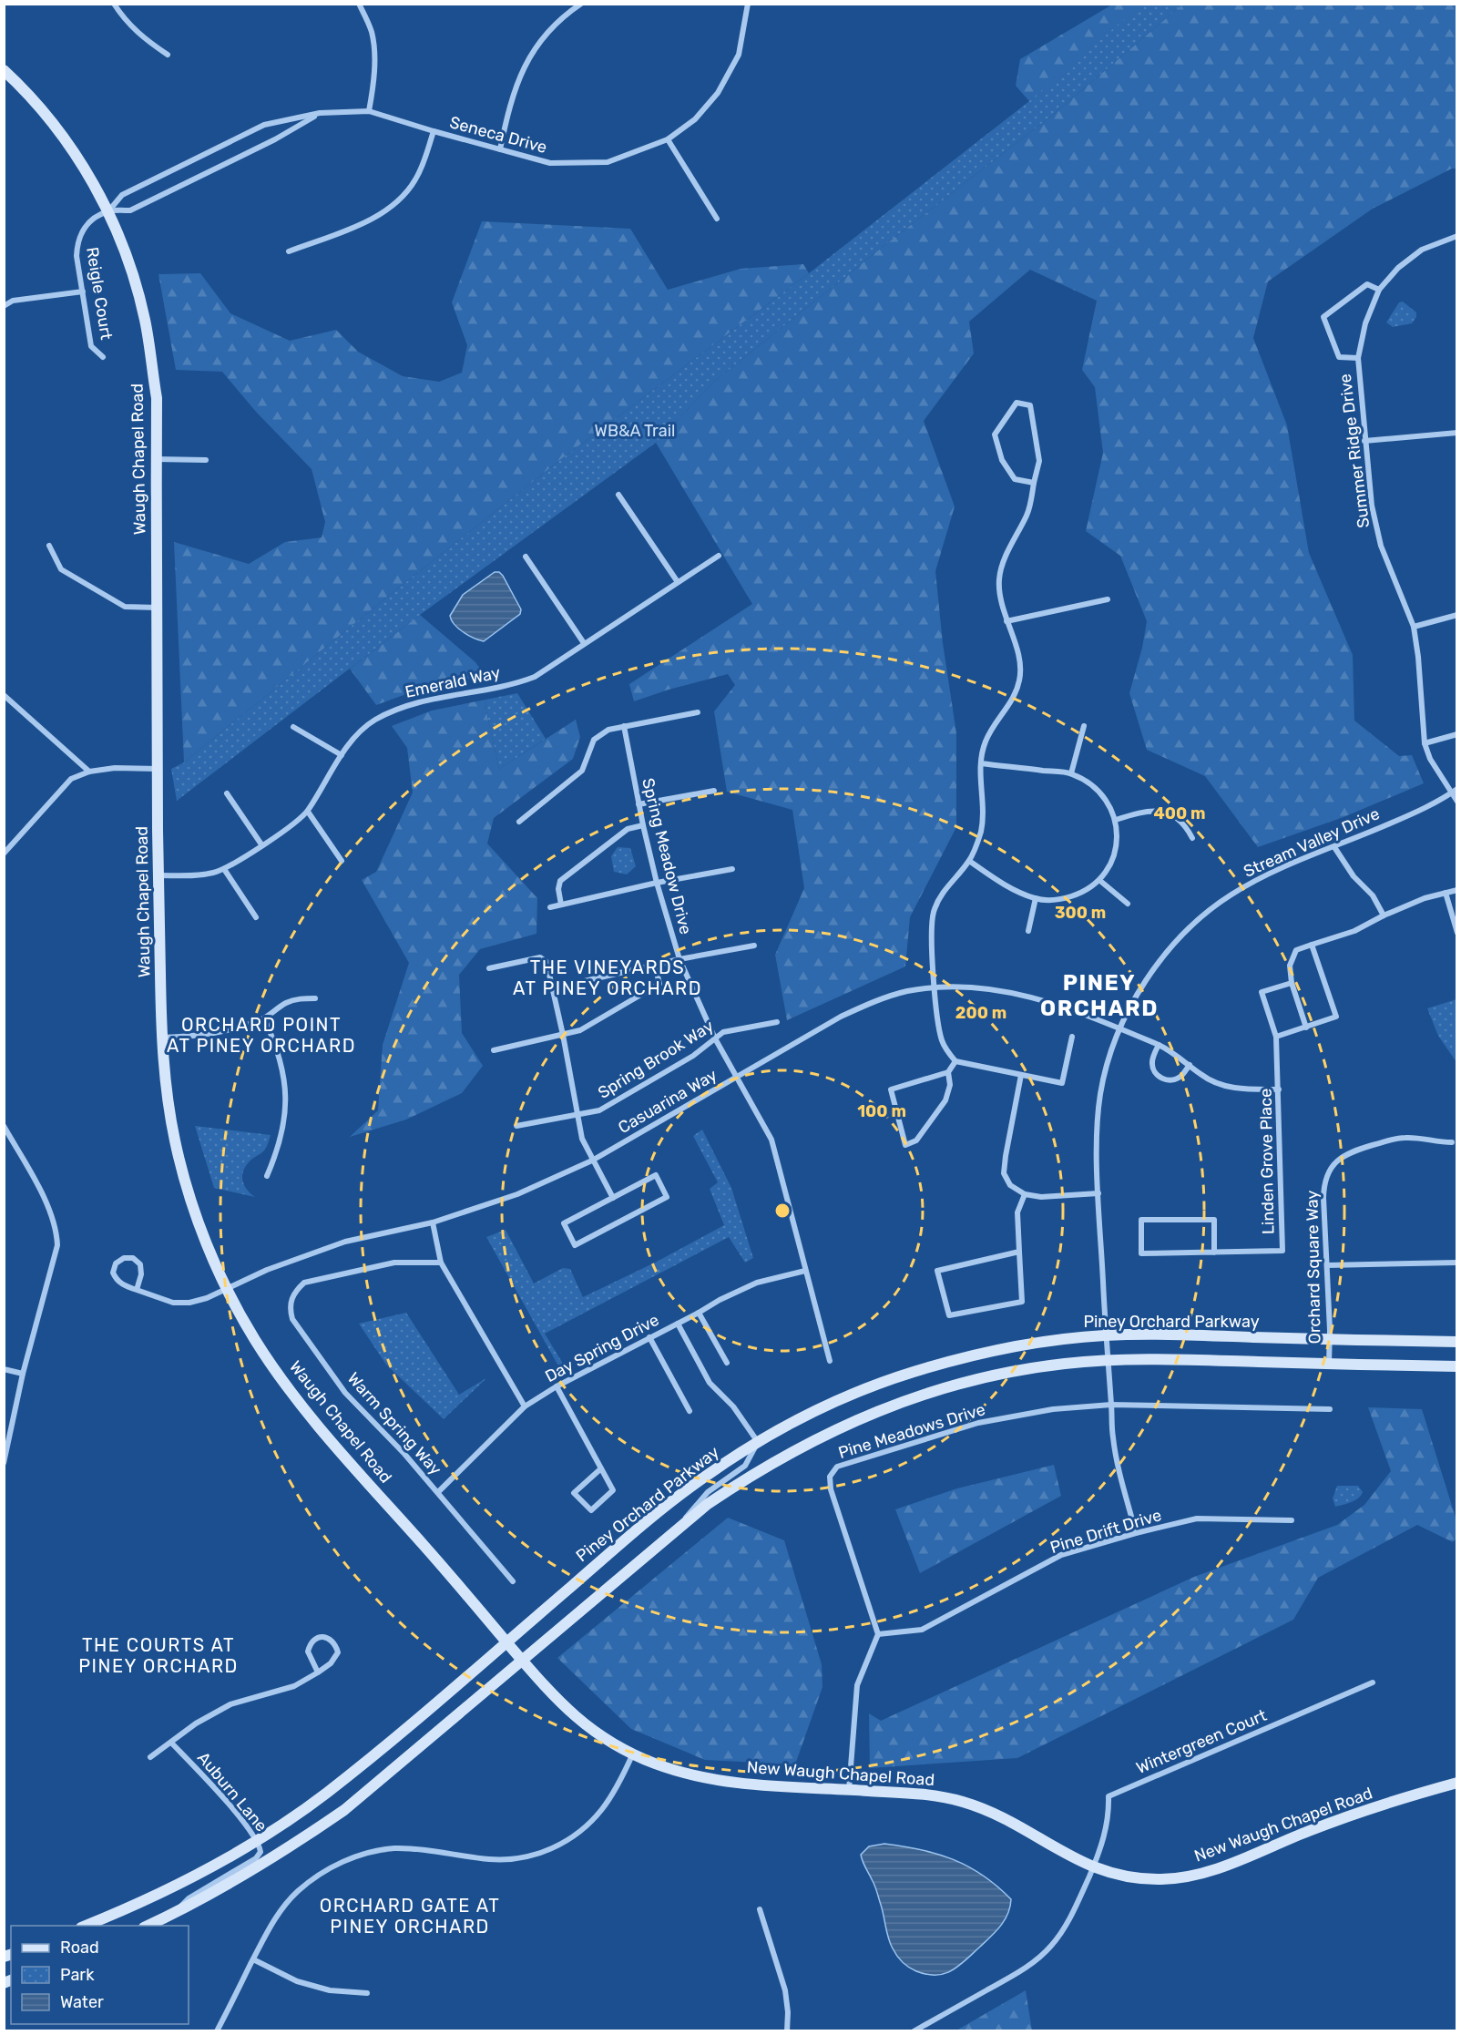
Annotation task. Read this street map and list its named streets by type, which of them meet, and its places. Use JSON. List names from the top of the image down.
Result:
{
  "streets": {
    "street": [
      "Seneca Drive",
      "Reigle Court",
      "Summer Ridge Drive",
      "Waugh Chapel Road",
      "Emerald Way",
      "Stream Valley Drive",
      "Spring Meadow Drive",
      "Spring Brook Way",
      "Casuarina Way",
      "Linden Grove Place",
      "Orchard Square Way",
      "Piney Orchard Parkway",
      "Day Spring Drive",
      "Warm Spring Way",
      "Pine Meadows Drive",
      "Pine Drift Drive",
      "Wintergreen Court",
      "New Waugh Chapel Road",
      "Auburn Lane"
    ]
  },
  "crossings": [
    ["Seneca Drive", "Reigle Court"],
    ["Seneca Drive", "Waugh Chapel Road"],
    ["Reigle Court", "Waugh Chapel Road"],
    ["Summer Ridge Drive", "Stream Valley Drive"],
    ["Waugh Chapel Road", "Emerald Way"],
    ["Waugh Chapel Road", "Casuarina Way"],
    ["Waugh Chapel Road", "Piney Orchard Parkway"],
    ["Waugh Chapel Road", "New Waugh Chapel Road"],
    ["Stream Valley Drive", "Casuarina Way"],
    ["Stream Valley Drive", "Piney Orchard Parkway"],
    ["Stream Valley Drive", "Pine Meadows Drive"],
    ["Stream Valley Drive", "Pine Drift Drive"],
    ["Spring Meadow Drive", "Spring Brook Way"],
    ["Spring Meadow Drive", "Casuarina Way"],
    ["Spring Meadow Drive", "Day Spring Drive"],
    ["Casuarina Way", "Linden Grove Place"],
    ["Orchard Square Way", "Piney Orchard Parkway"],
    ["Piney Orchard Parkway", "Auburn Lane"],
    ["Day Spring Drive", "Warm Spring Way"],
    ["Pine Meadows Drive", "Pine Drift Drive"],
    ["Wintergreen Court", "New Waugh Chapel Road"]
  ],
  "districts": [
    "THE VINEYARDS AT PINEY ORCHARD",
    "PINEY ORCHARD",
    "ORCHARD POINT AT PINEY ORCHARD",
    "THE COURTS AT PINEY ORCHARD",
    "ORCHARD GATE AT PINEY ORCHARD"
  ],
  "parks": ["WB&A Trail"],
  "legend": ["Road", "Park", "Water"],
  "rings": [
    "400 m",
    "300 m",
    "200 m",
    "100 m"
  ]
}
